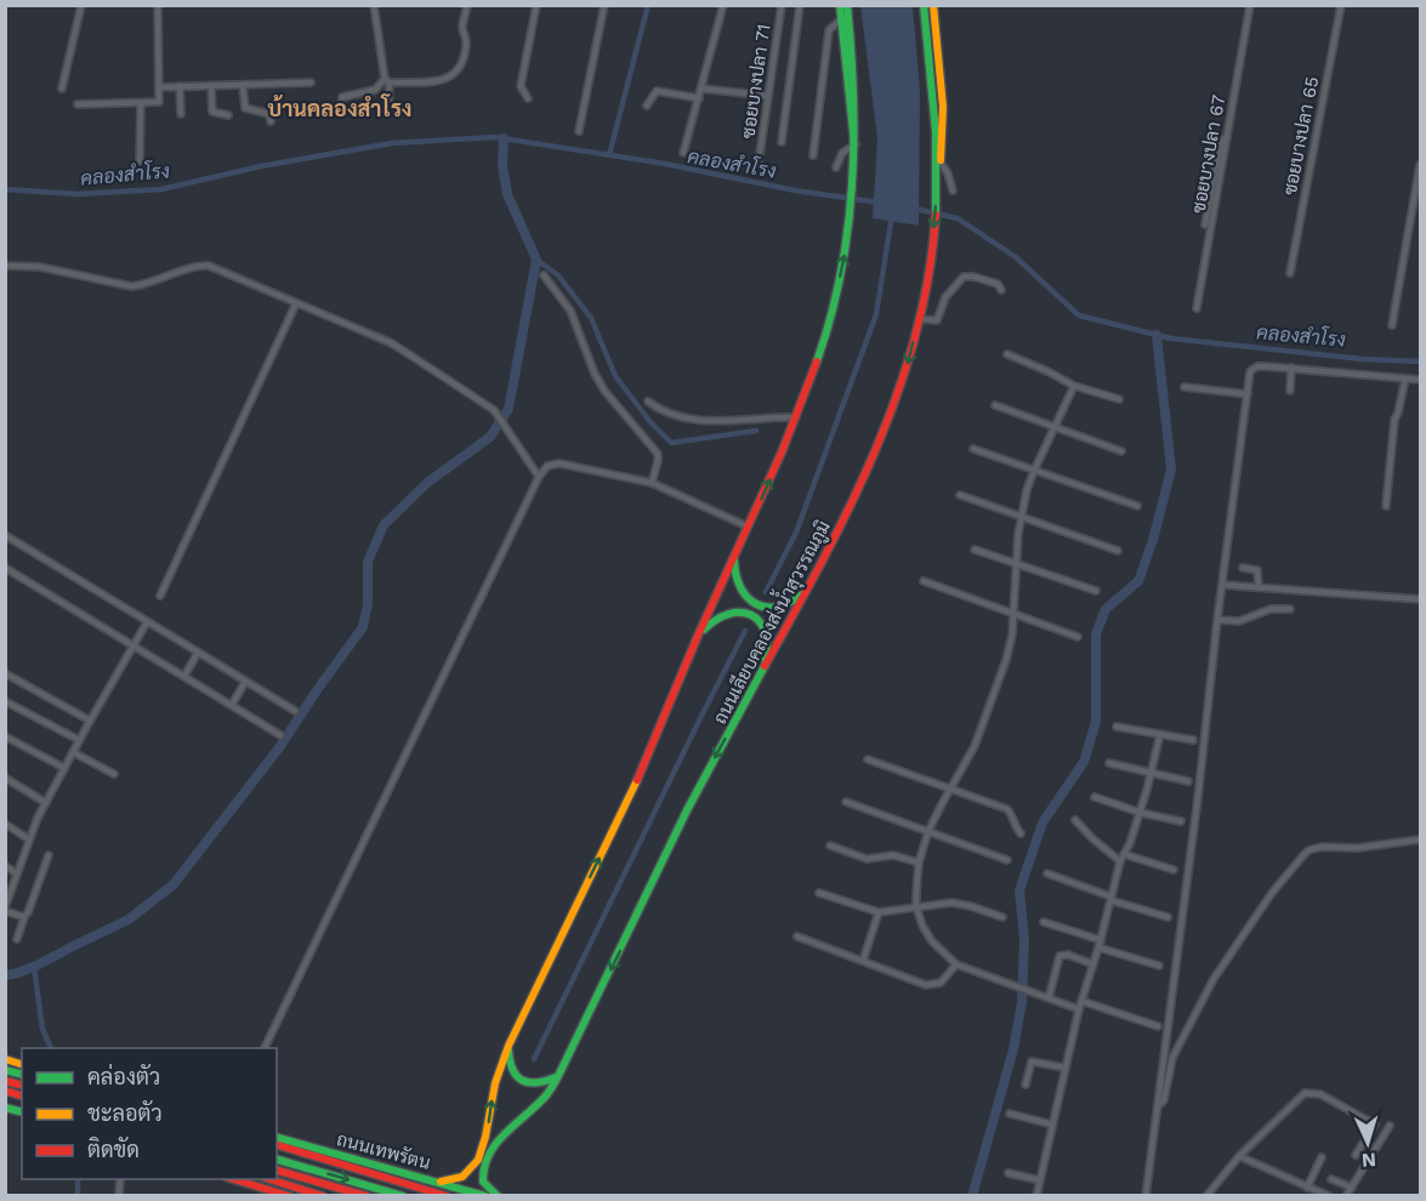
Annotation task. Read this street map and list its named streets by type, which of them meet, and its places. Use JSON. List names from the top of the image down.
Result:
{
  "streets": {
    "main road": ["ถนนเลียบคลองส่งน้ำสุวรรณภูมิ", "ถนนเทพรัตน"],
    "street": ["ซอยบางปลา 71", "ซอยบางปลา 65", "ซอยบางปลา 67"]
  },
  "districts": ["บ้านคลองสำโรง"],
  "water": ["คลองสำโรง"],
  "legend": ["คล่องตัว", "ชะลอตัว", "ติดขัด"],
  "north": "bottom"
}
